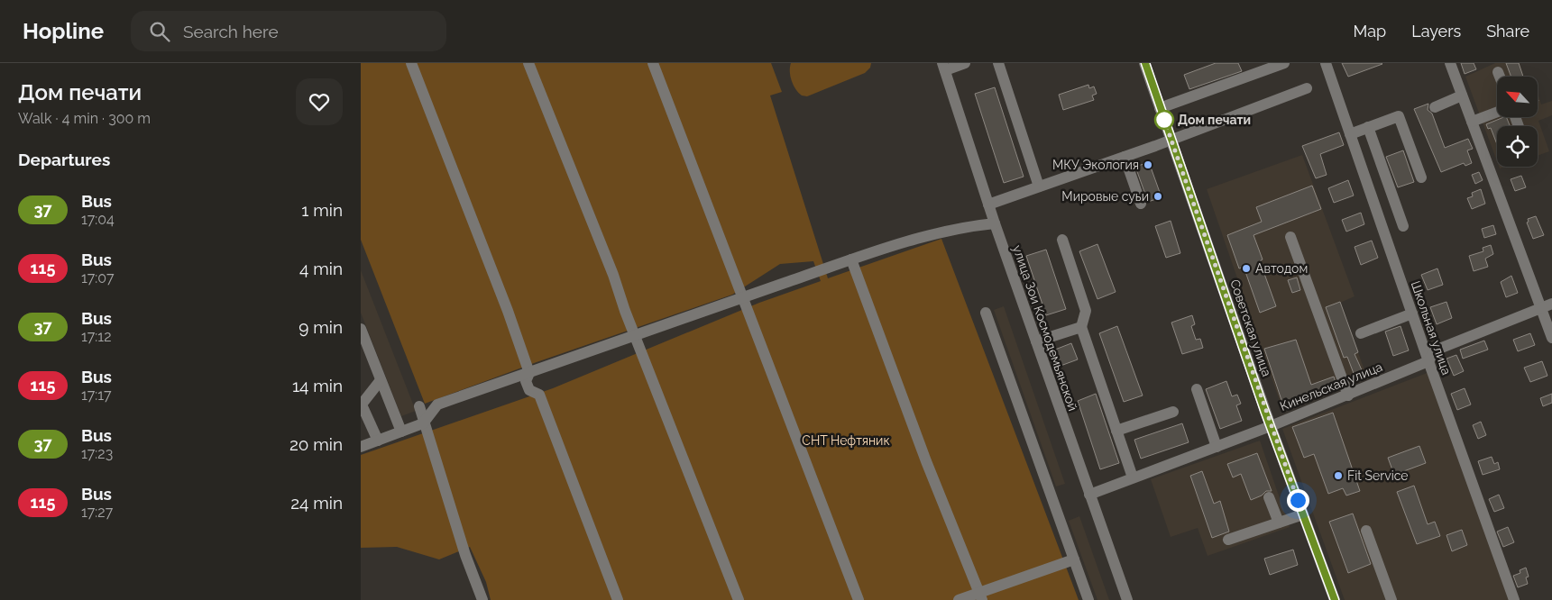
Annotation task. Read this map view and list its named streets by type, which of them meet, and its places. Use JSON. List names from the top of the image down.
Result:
{
  "streets": {
    "street": [
      "улица Зои Космодемьянской",
      "Советская улица",
      "Школьная улица",
      "Кинельская улица"
    ]
  },
  "crossings": [
    ["улица Зои Космодемьянской", "Кинельская улица"],
    ["Советская улица", "Кинельская улица"],
    ["Школьная улица", "Кинельская улица"]
  ],
  "parks": ["СНТ Нефтяник"],
  "places": [
    "Дом печати",
    "МКУ Экология",
    "Мировые суьи",
    "Автодом",
    "Fit Service"
  ],
  "lines": ["bus line 37"],
  "north": "top left",
  "page": {
    "header": "Hopline",
    "search": "Search here",
    "nav": ["Map", "Layers", "Share"],
    "heading": [
      ["Дом печати", "Walk · 4 min · 300 m"],
      "Departures"
    ],
    "list": [
      {
        "mark": "37",
        "name": "Bus",
        "note": "17:04",
        "value": "1 min"
      },
      {
        "mark": "115",
        "name": "Bus",
        "note": "17:07",
        "value": "4 min"
      },
      {
        "mark": "37",
        "name": "Bus",
        "note": "17:12",
        "value": "9 min"
      },
      {
        "mark": "115",
        "name": "Bus",
        "note": "17:17",
        "value": "14 min"
      },
      {
        "mark": "37",
        "name": "Bus",
        "note": "17:23",
        "value": "20 min"
      },
      {
        "mark": "115",
        "name": "Bus",
        "note": "17:27",
        "value": "24 min"
      }
    ]
  }
}
